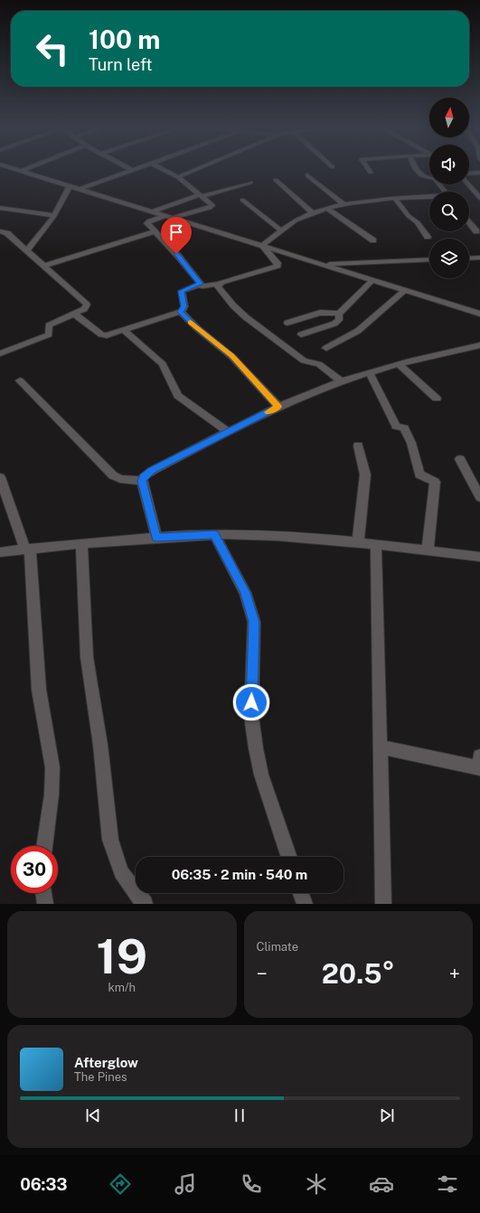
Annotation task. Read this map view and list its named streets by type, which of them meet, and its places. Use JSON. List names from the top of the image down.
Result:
{
  "north": "top",
  "page": {
    "turn": ["100 m", "Turn left"],
    "limit": "30",
    "trip": "06:35 · 2 min · 540 m",
    "tile": [
      ["19", "km/h"],
      "Climate"
    ],
    "heat": ["−", "20.5°", "+"],
    "song": ["Afterglow", "The Pines"],
    "tabs": "06:33"
  }
}
